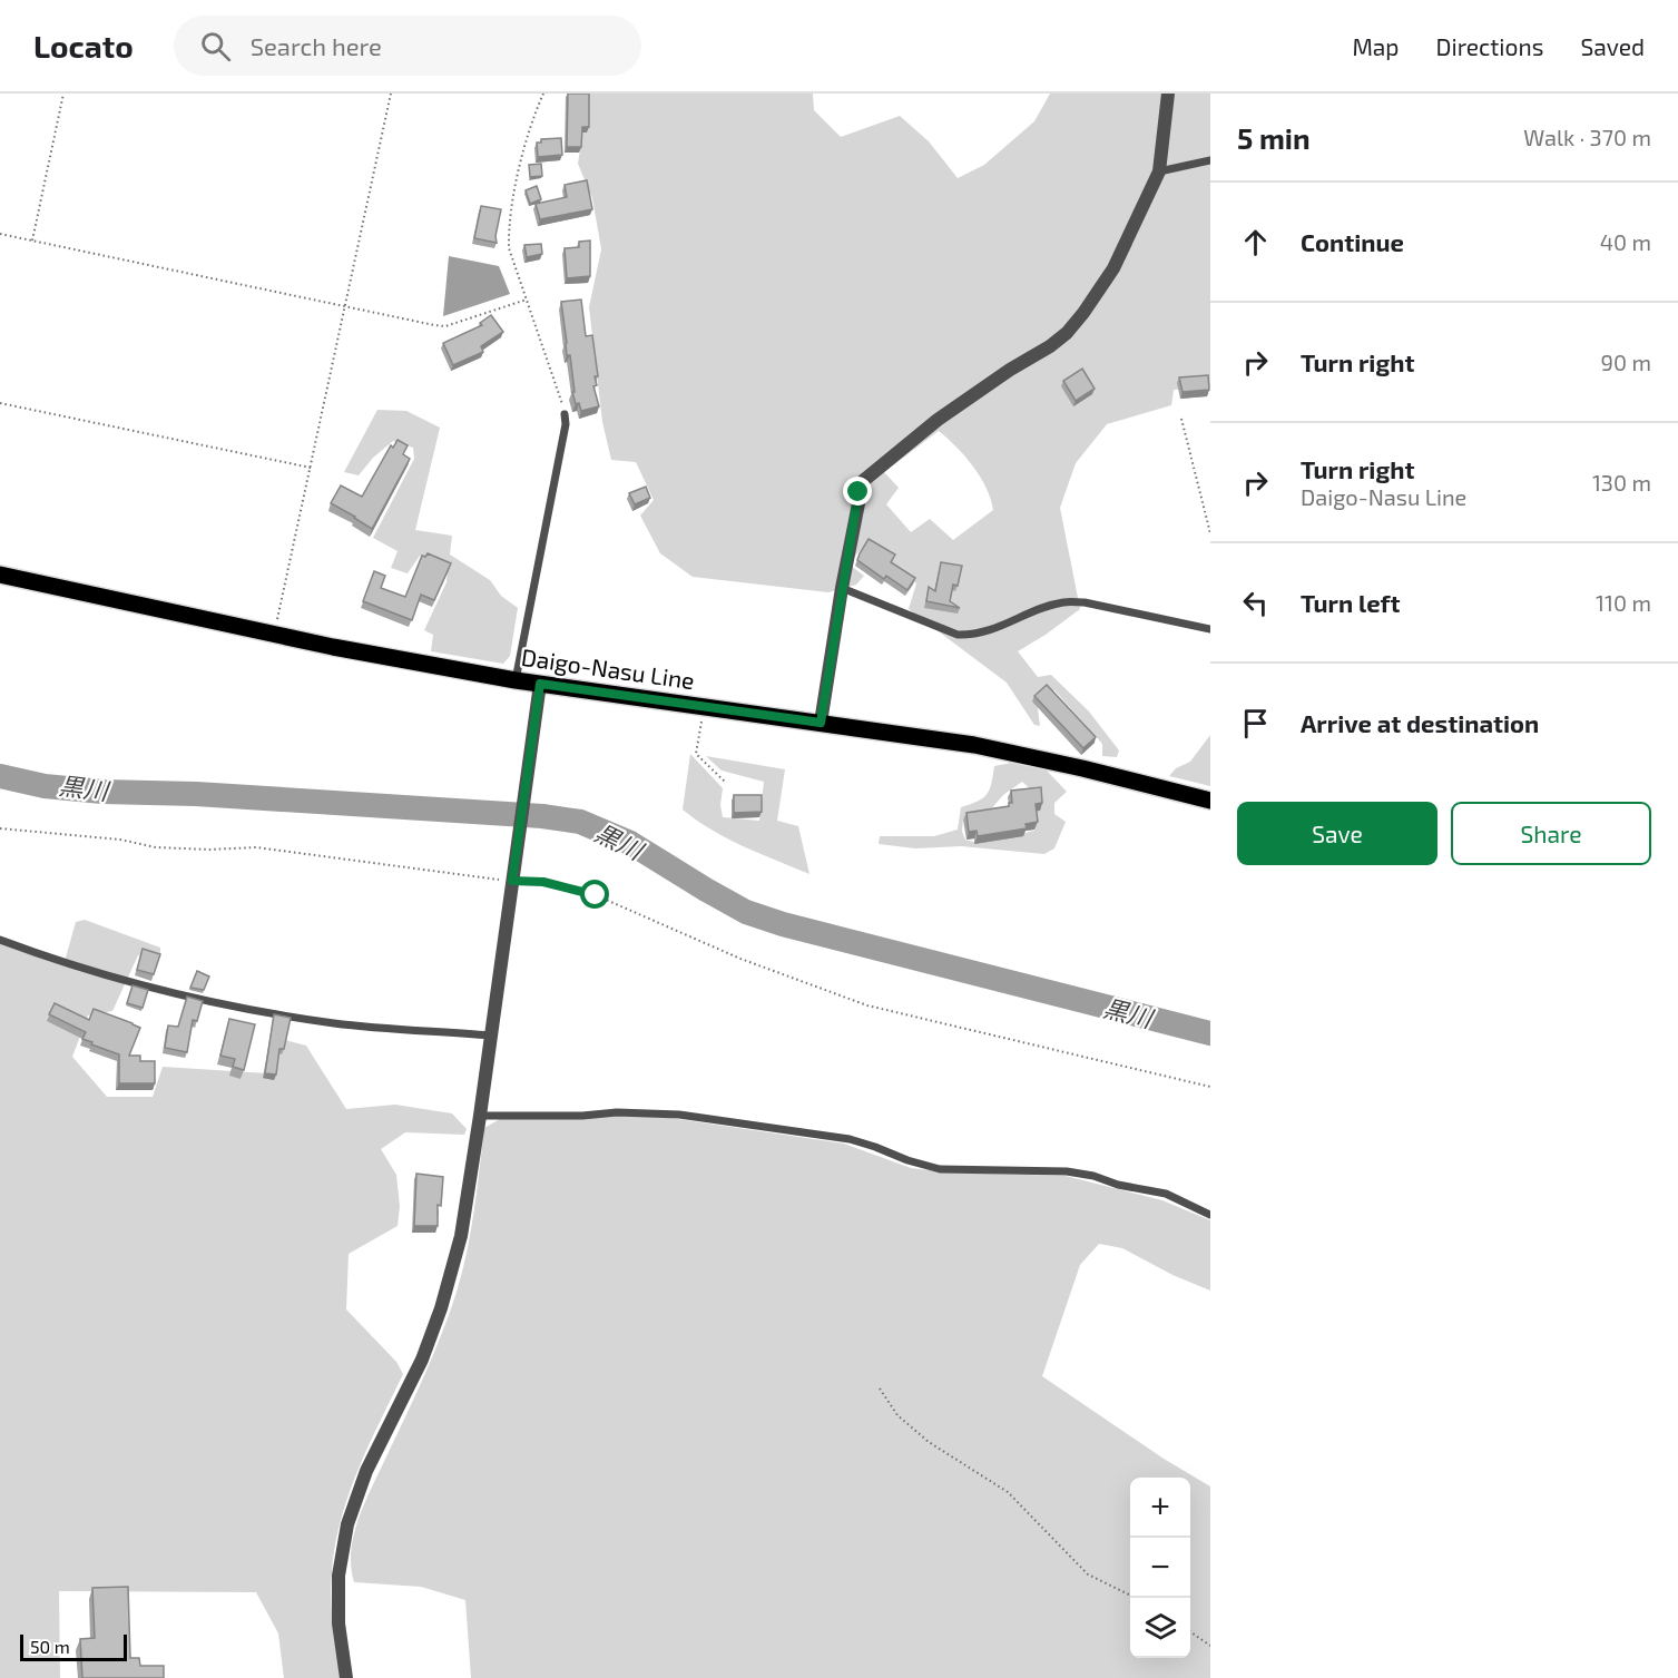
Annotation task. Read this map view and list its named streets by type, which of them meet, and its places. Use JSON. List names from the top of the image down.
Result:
{
  "streets": {
    "main road": ["Daigo-Nasu Line"]
  },
  "water": ["黒川"],
  "scale_bar": "50 m",
  "page": {
    "header": "Locato",
    "search": "Search here",
    "nav": ["Map", "Directions", "Saved"],
    "heading": ["5 min", "Walk · 370 m"],
    "list": [
      ["Continue", "40 m"],
      ["Turn right", "90 m"],
      ["Turn right", "Daigo-Nasu Line", "130 m"],
      ["Turn left", "110 m"],
      "Arrive at destination"
    ],
    "buttons": ["Save", "Share"],
    "map_buttons": ["+", "−"],
    "scale": "50 m"
  }
}
